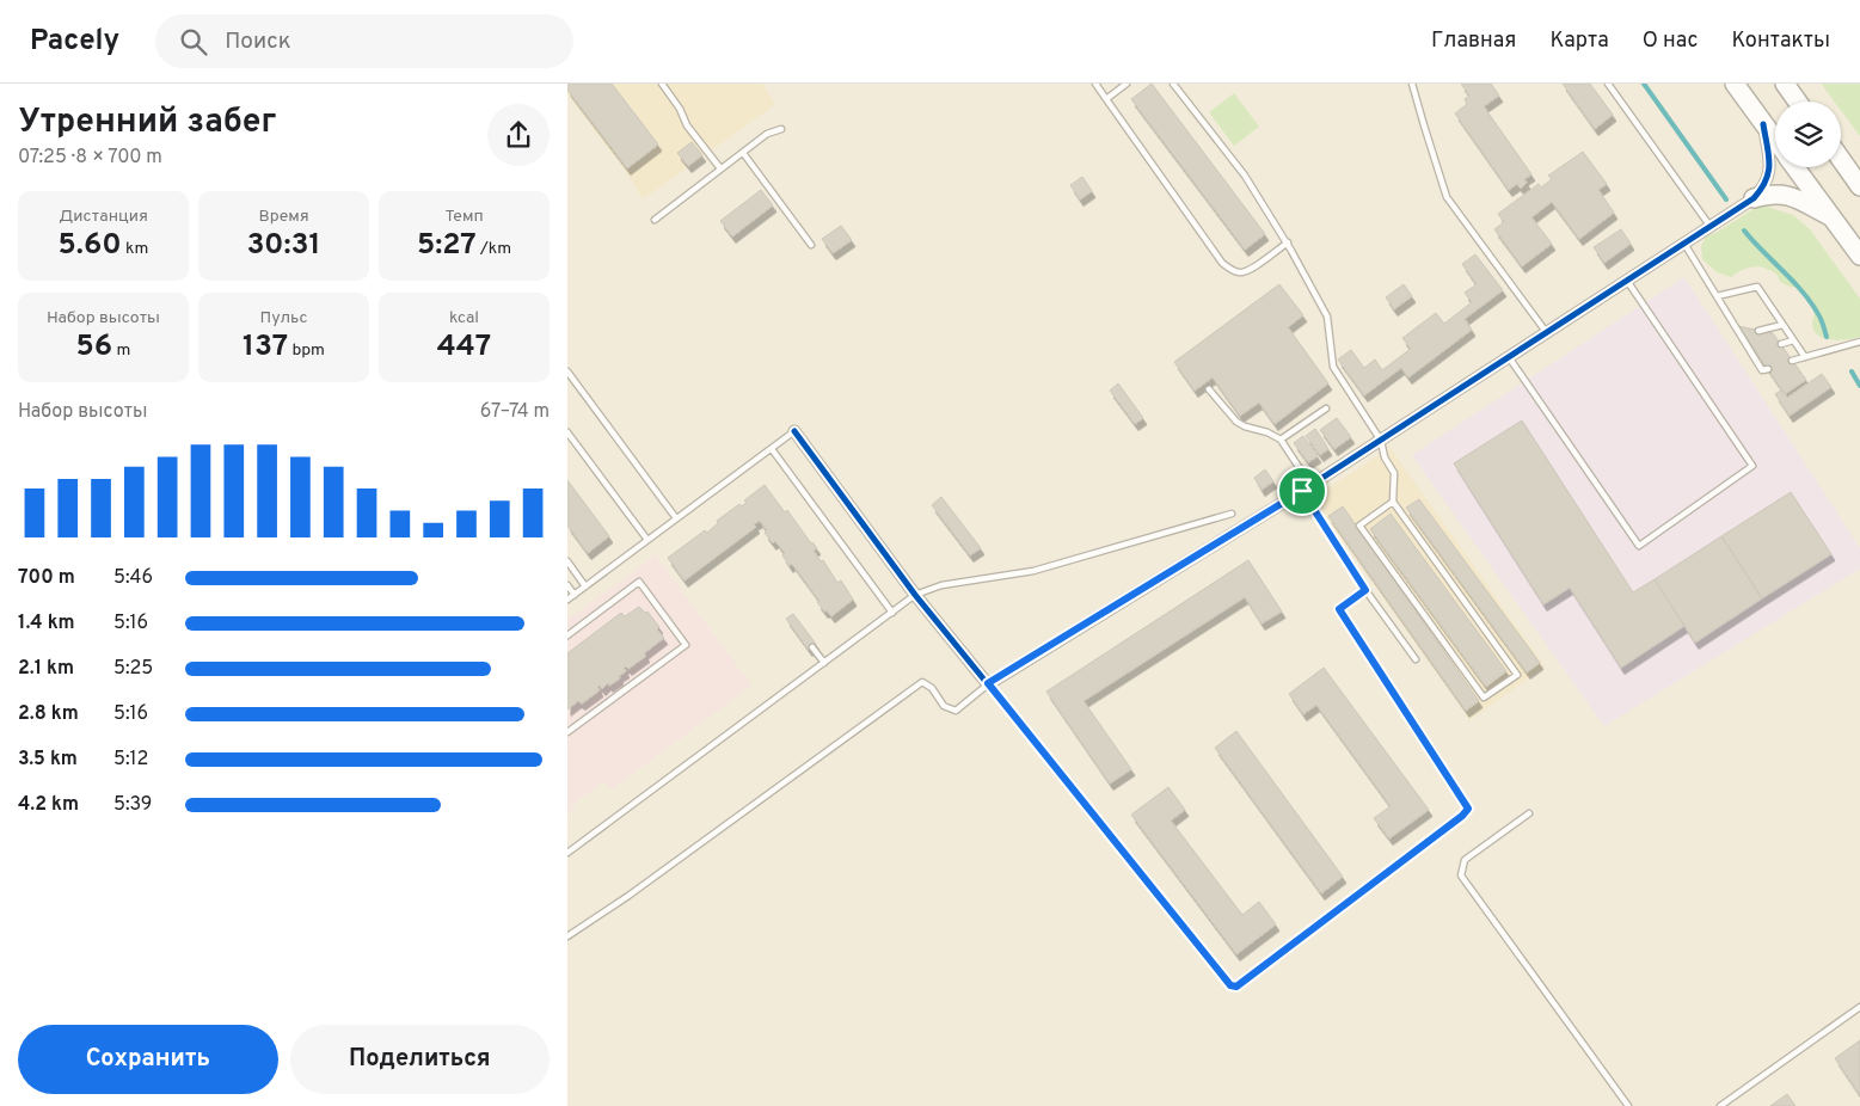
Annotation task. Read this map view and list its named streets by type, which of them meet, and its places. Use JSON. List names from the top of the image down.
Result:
{
  "page": {
    "header": "Pacely",
    "search": "Поиск",
    "nav": [
      "Главная",
      "Карта",
      "О нас",
      "Контакты"
    ],
    "heading": ["Утренний забег", "07:25 · 8 × 700 m"],
    "stats": [
      ["Дистанция", "5.60 km"],
      ["Время", "30:31"],
      ["Темп", "5:27 /km"],
      ["Набор высоты", "56 m"],
      ["Пульс", "137 bpm"],
      ["kcal", "447"]
    ],
    "chart": ["Набор высоты", "67–74 m"],
    "list": [
      {
        "name": "700 m",
        "note": "5:46"
      },
      {
        "name": "1.4 km",
        "note": "5:16"
      },
      {
        "name": "2.1 km",
        "note": "5:25"
      },
      {
        "name": "2.8 km",
        "note": "5:16"
      },
      {
        "name": "3.5 km",
        "note": "5:12"
      },
      {
        "name": "4.2 km",
        "note": "5:39"
      }
    ],
    "buttons": ["Сохранить", "Поделиться"]
  }
}
